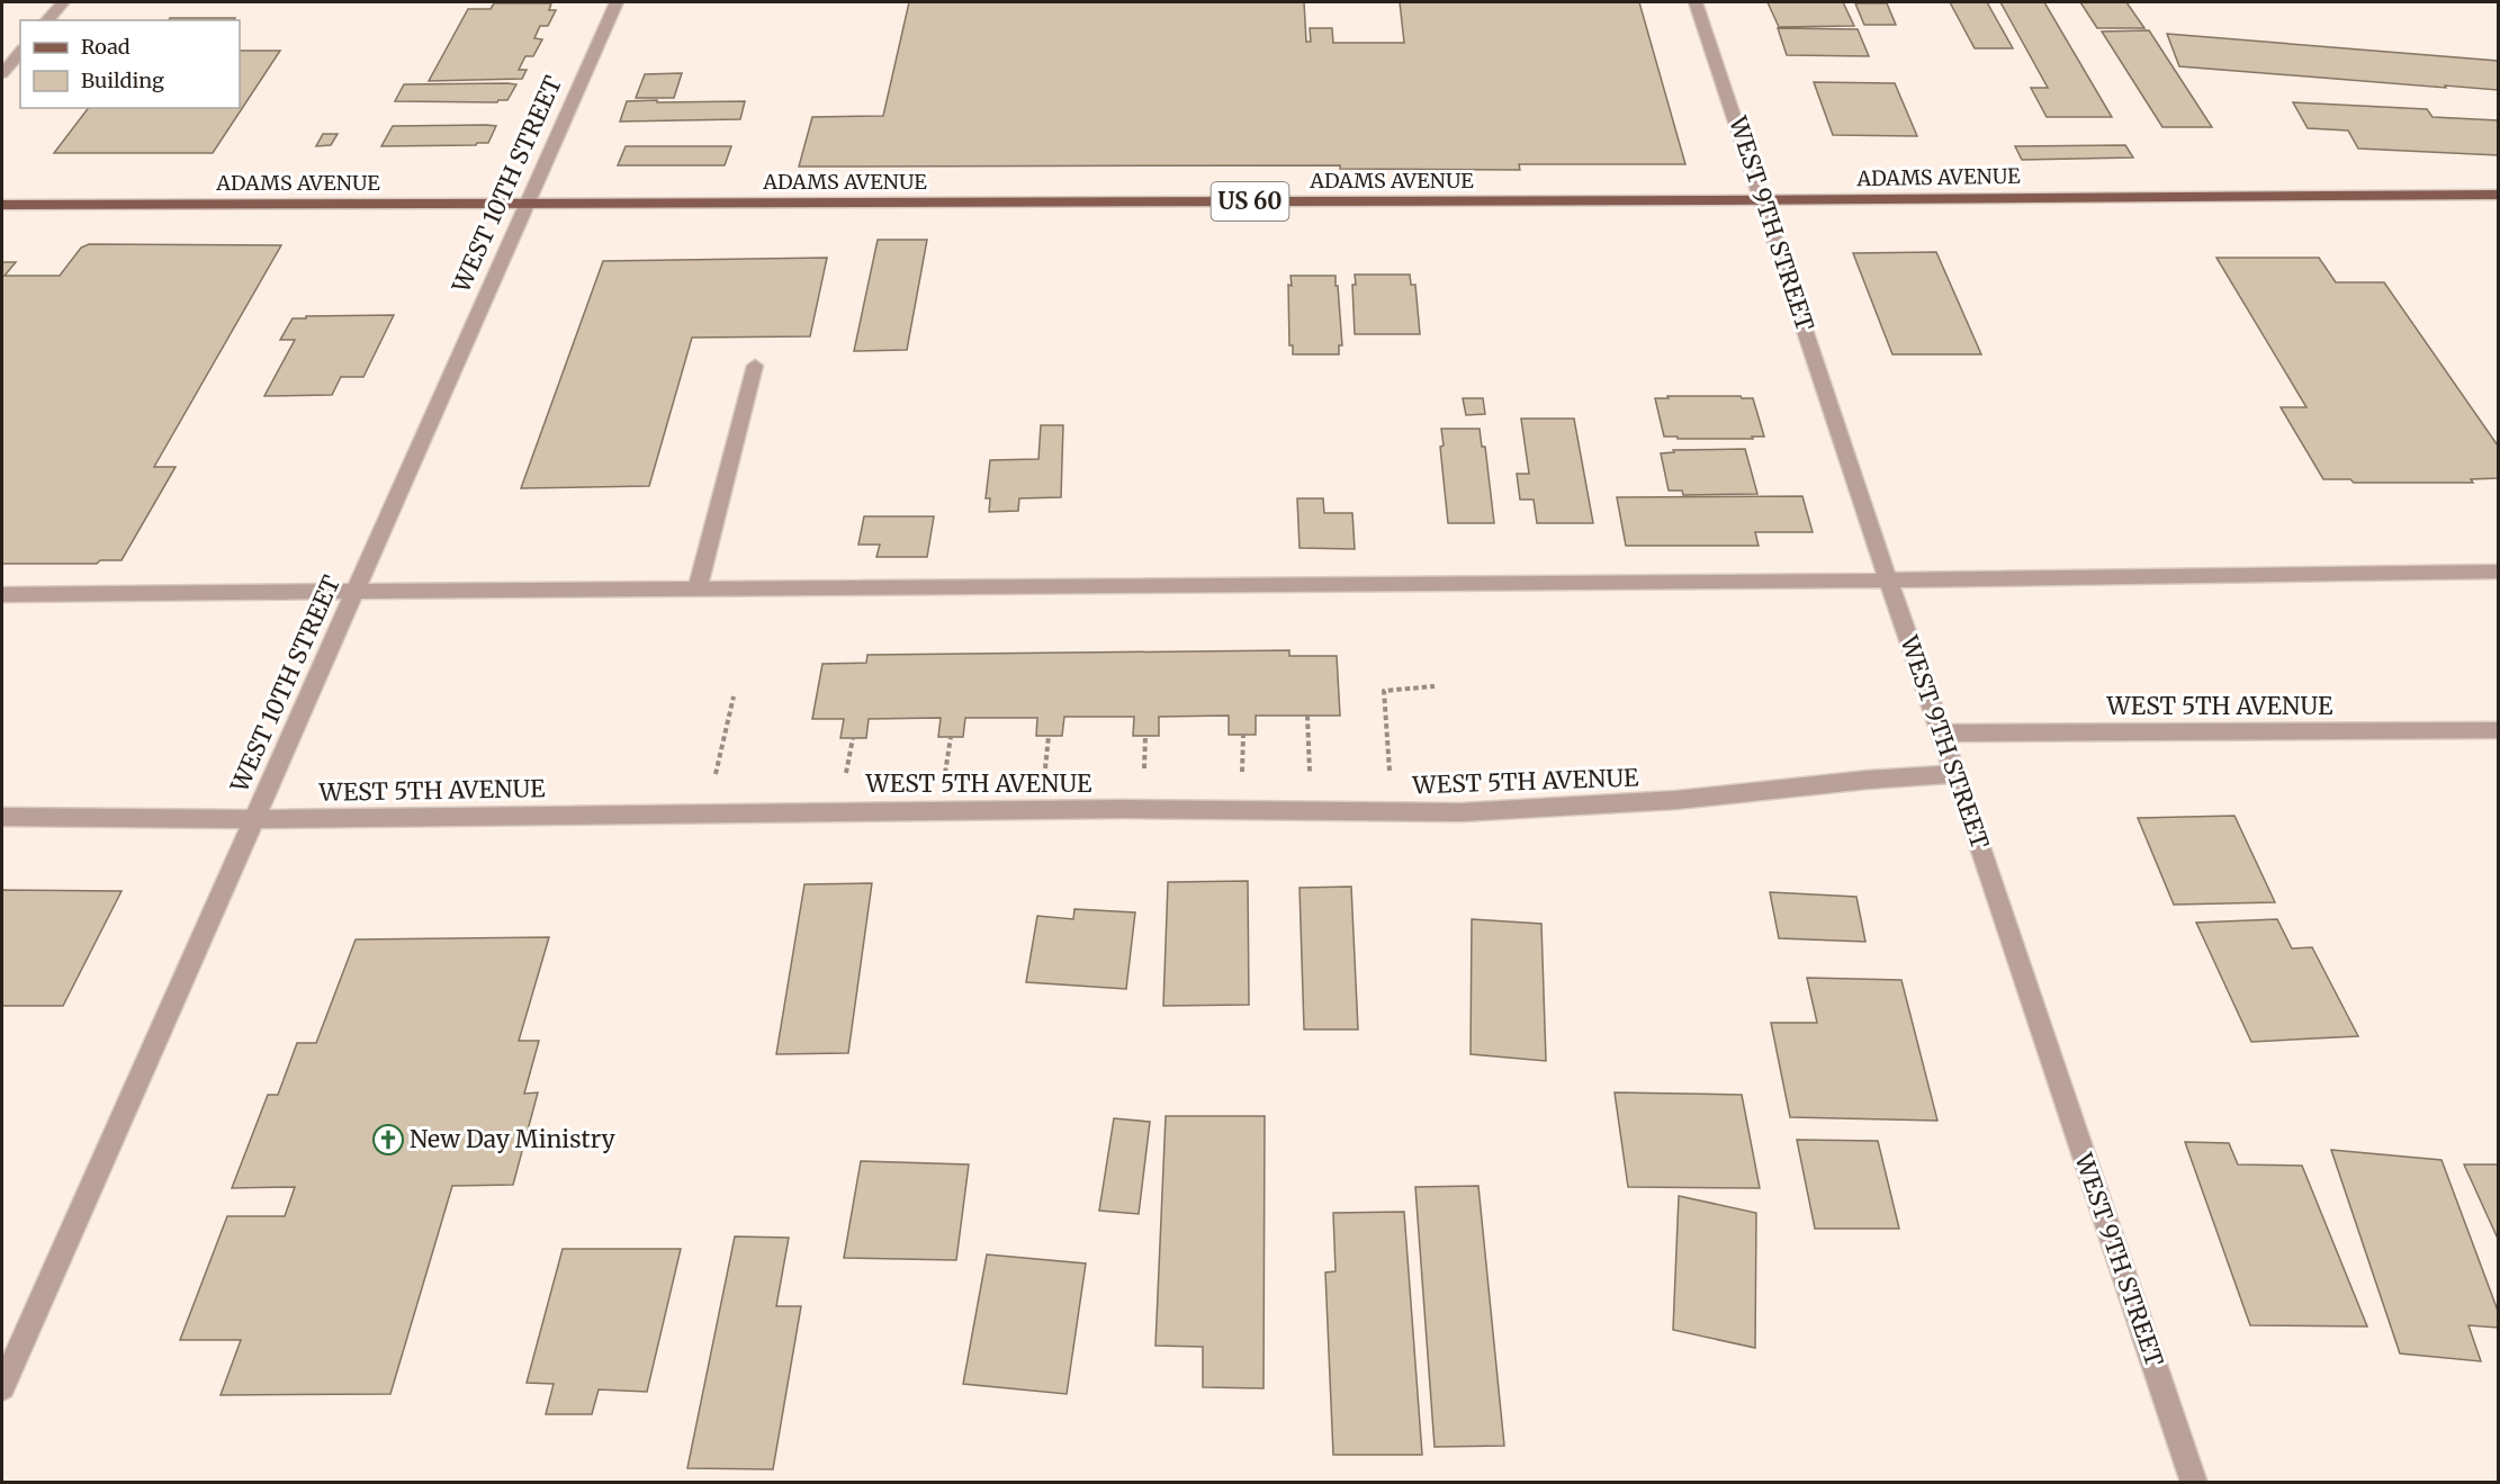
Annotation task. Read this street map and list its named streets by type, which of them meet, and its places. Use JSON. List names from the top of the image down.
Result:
{
  "streets": {
    "main road": ["ADAMS AVENUE", "US 60"],
    "street": ["WEST 10TH STREET", "WEST 9TH STREET", "WEST 5TH AVENUE"]
  },
  "crossings": [
    ["ADAMS AVENUE", "WEST 10TH STREET"],
    ["ADAMS AVENUE", "WEST 9TH STREET"],
    ["WEST 10TH STREET", "WEST 5TH AVENUE"],
    ["WEST 9TH STREET", "WEST 5TH AVENUE"]
  ],
  "places": {
    "church": ["New Day Ministry"]
  },
  "legend": ["Road", "Building"]
}
